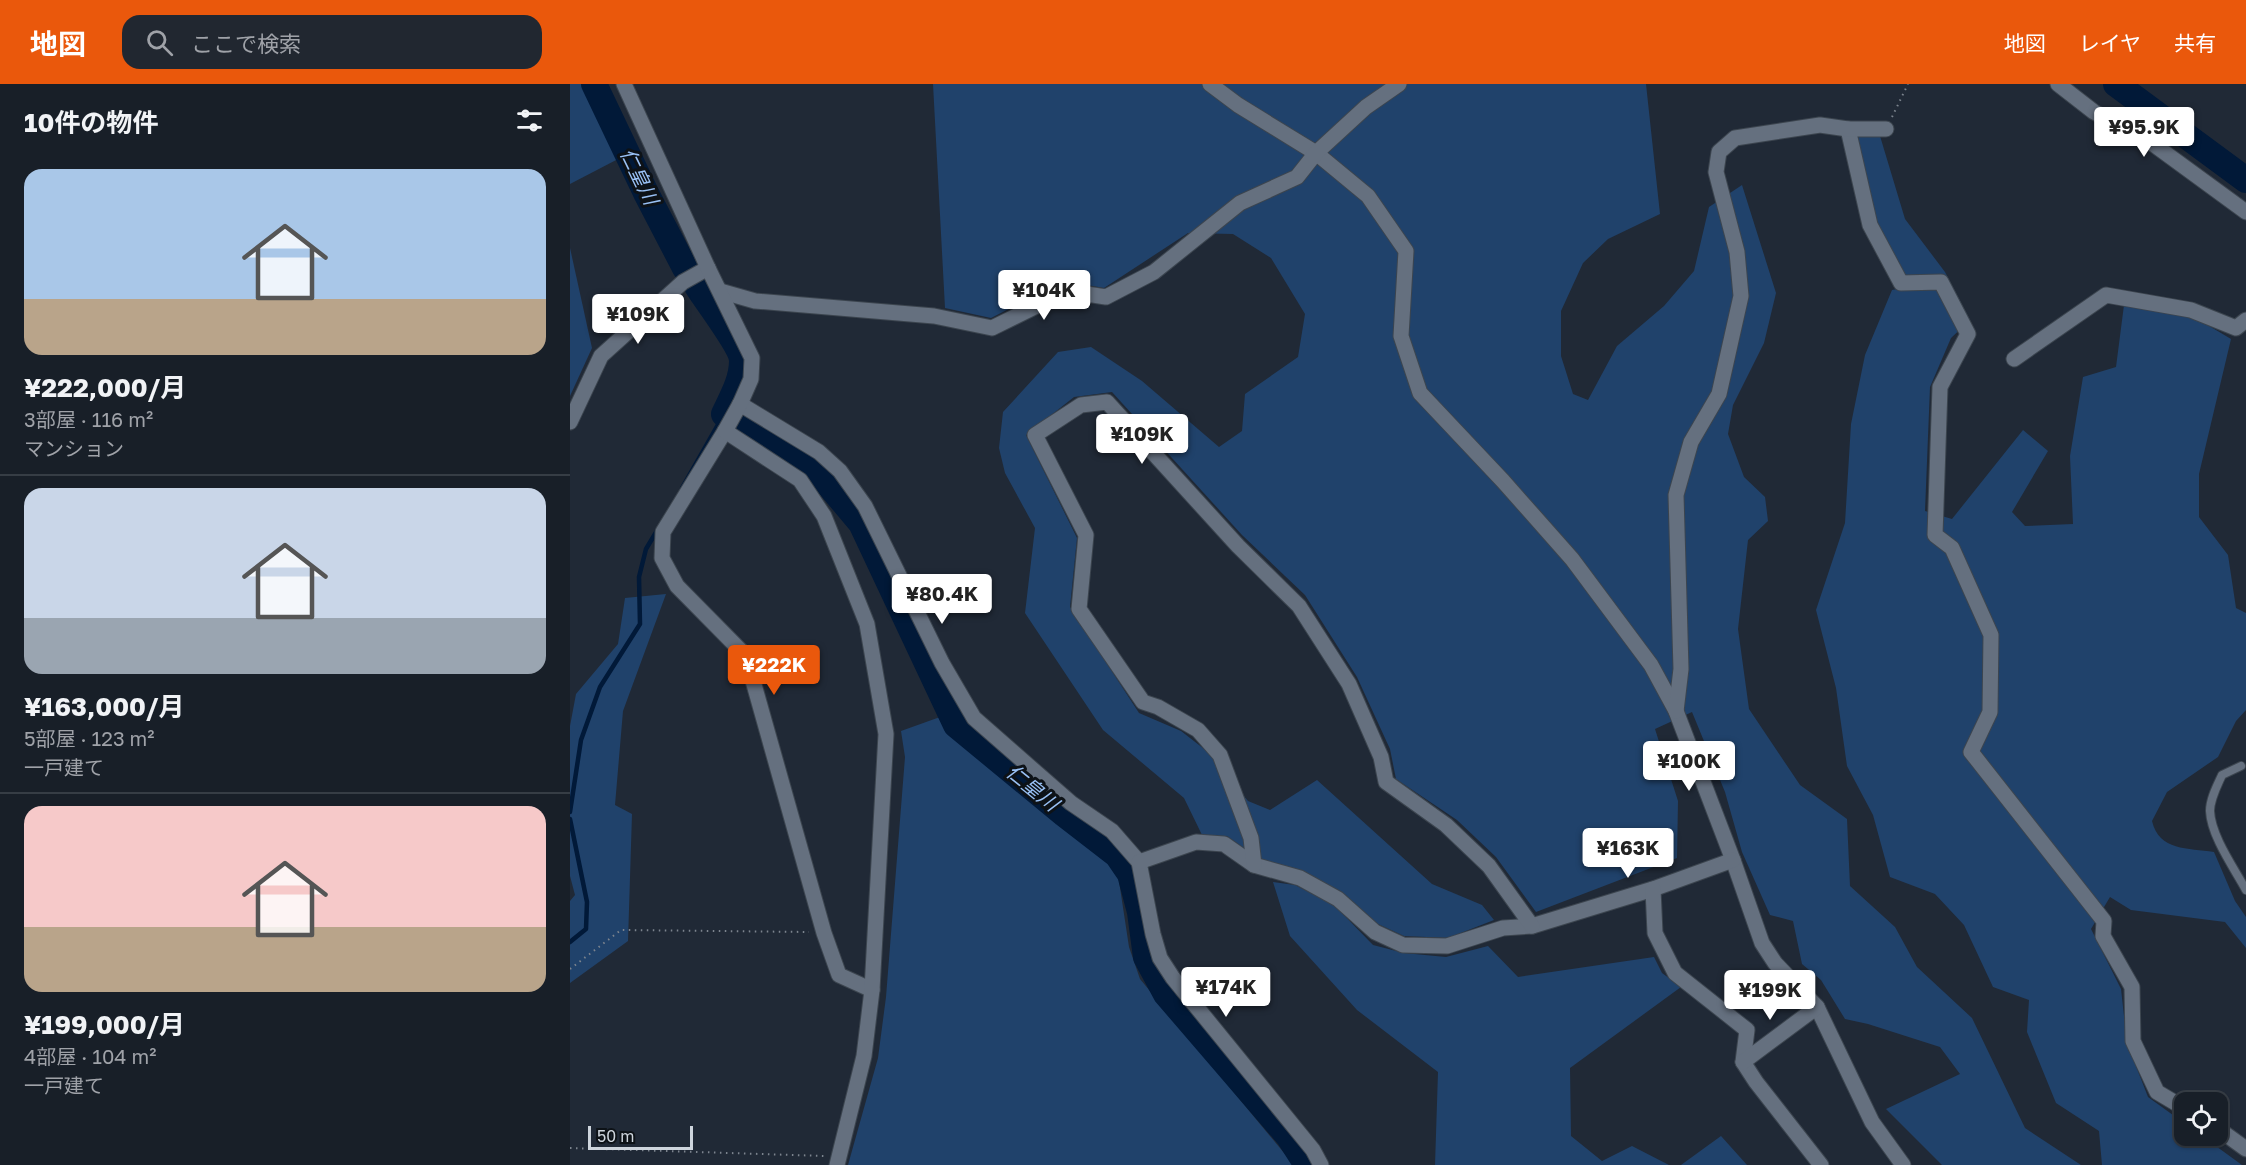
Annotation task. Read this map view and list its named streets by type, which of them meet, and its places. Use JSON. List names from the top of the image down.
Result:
{
  "water": ["仁皇川"],
  "scale_bar": "50 m",
  "page": {
    "header": "地図",
    "search": "ここで検索",
    "nav": ["地図", "レイヤ", "共有"],
    "heading": "10件の物件",
    "price": [
      "¥95.9K",
      "¥104K",
      "¥109K",
      "¥109K",
      "¥80.4K",
      "¥222K",
      "¥100K",
      "¥163K",
      "¥174K",
      "¥199K"
    ],
    "list": [
      {
        "name": "¥222,000/月",
        "note": "3部屋 · 116 m² · マンション"
      },
      {
        "name": "¥163,000/月",
        "note": "5部屋 · 123 m² · 一戸建て"
      },
      {
        "name": "¥199,000/月",
        "note": "4部屋 · 104 m² · 一戸建て"
      }
    ],
    "scale": "50 m"
  }
}
